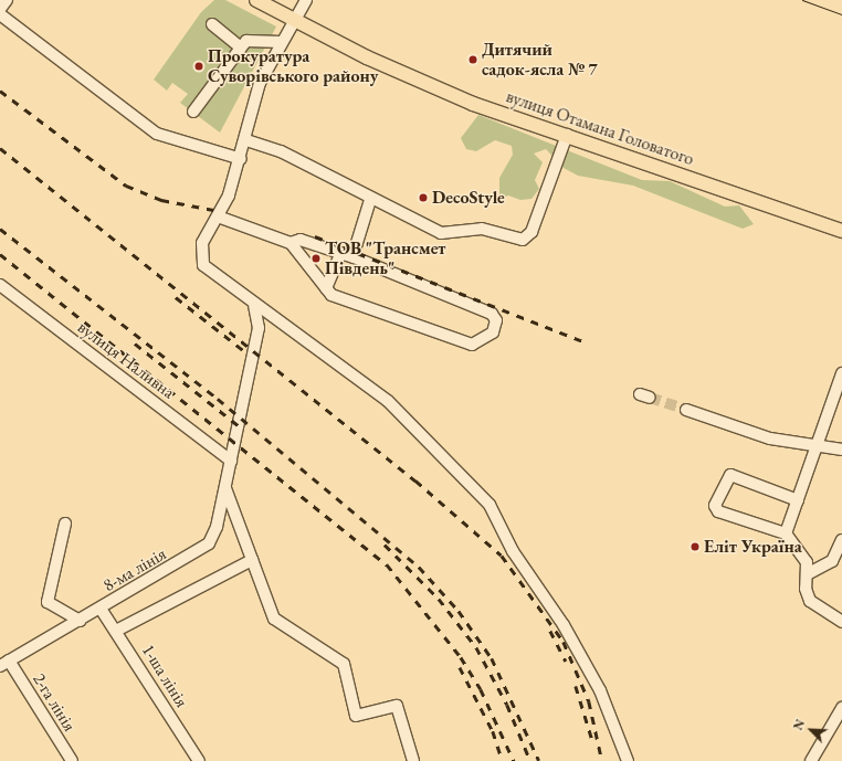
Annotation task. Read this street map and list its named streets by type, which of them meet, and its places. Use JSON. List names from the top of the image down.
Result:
{
  "streets": {
    "main road": ["вулиця Отамана Головатого"],
    "street": [
      "вулиця Наливна",
      "8-ма лінія",
      "1-ша лінія",
      "2-га лінія"
    ]
  },
  "crossings": [
    ["вулиця Наливна", "8-ма лінія"],
    ["8-ма лінія", "1-ша лінія"],
    ["8-ма лінія", "2-га лінія"]
  ],
  "places": [
    "Дитячий садок-ясла № 7",
    "Прокуратура Суворівського району",
    "DecoStyle",
    "ТОВ \"Трансмет Південь\"",
    "Еліт Україна"
  ],
  "north": "top left"
}
